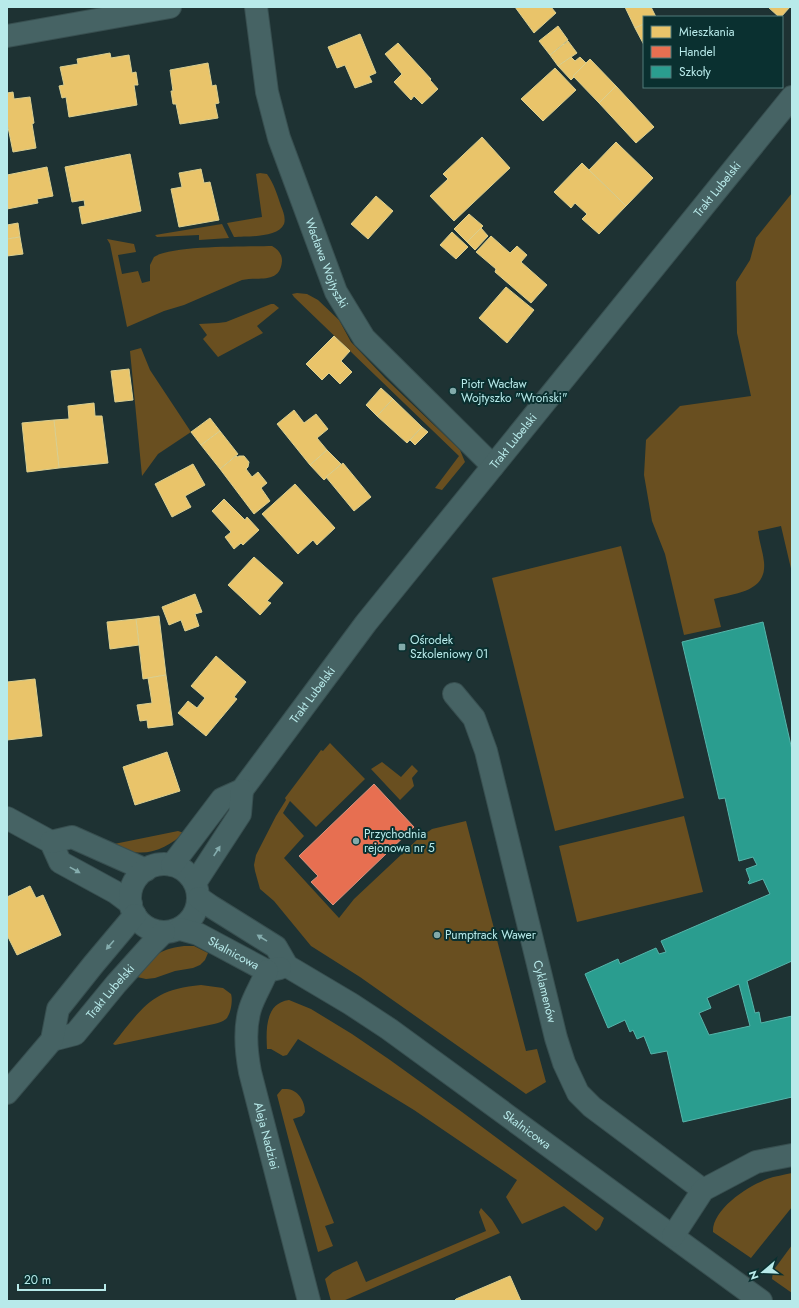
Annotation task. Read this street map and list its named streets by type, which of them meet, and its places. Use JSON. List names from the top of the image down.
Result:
{
  "streets": {
    "street": [
      "Trakt Lubelski",
      "Wacława Wojtyszki",
      "Skalnicowa",
      "Cyklamenów",
      "Aleja Nadziei"
    ]
  },
  "crossings": [
    ["Trakt Lubelski", "Wacława Wojtyszki"],
    ["Trakt Lubelski", "Skalnicowa"],
    ["Skalnicowa", "Aleja Nadziei"]
  ],
  "places": {
    "other": ["Piotr Wacław Wojtyszko \"Wroński\"", "Przychodnia rejonowa nr 5", "Pumptrack Wawer"],
    "transit": ["Ośrodek Szkoleniowy 01"]
  },
  "legend": ["Mieszkania", "Handel", "Szkoły"],
  "scale_bar": "20 m",
  "north": "left"
}
